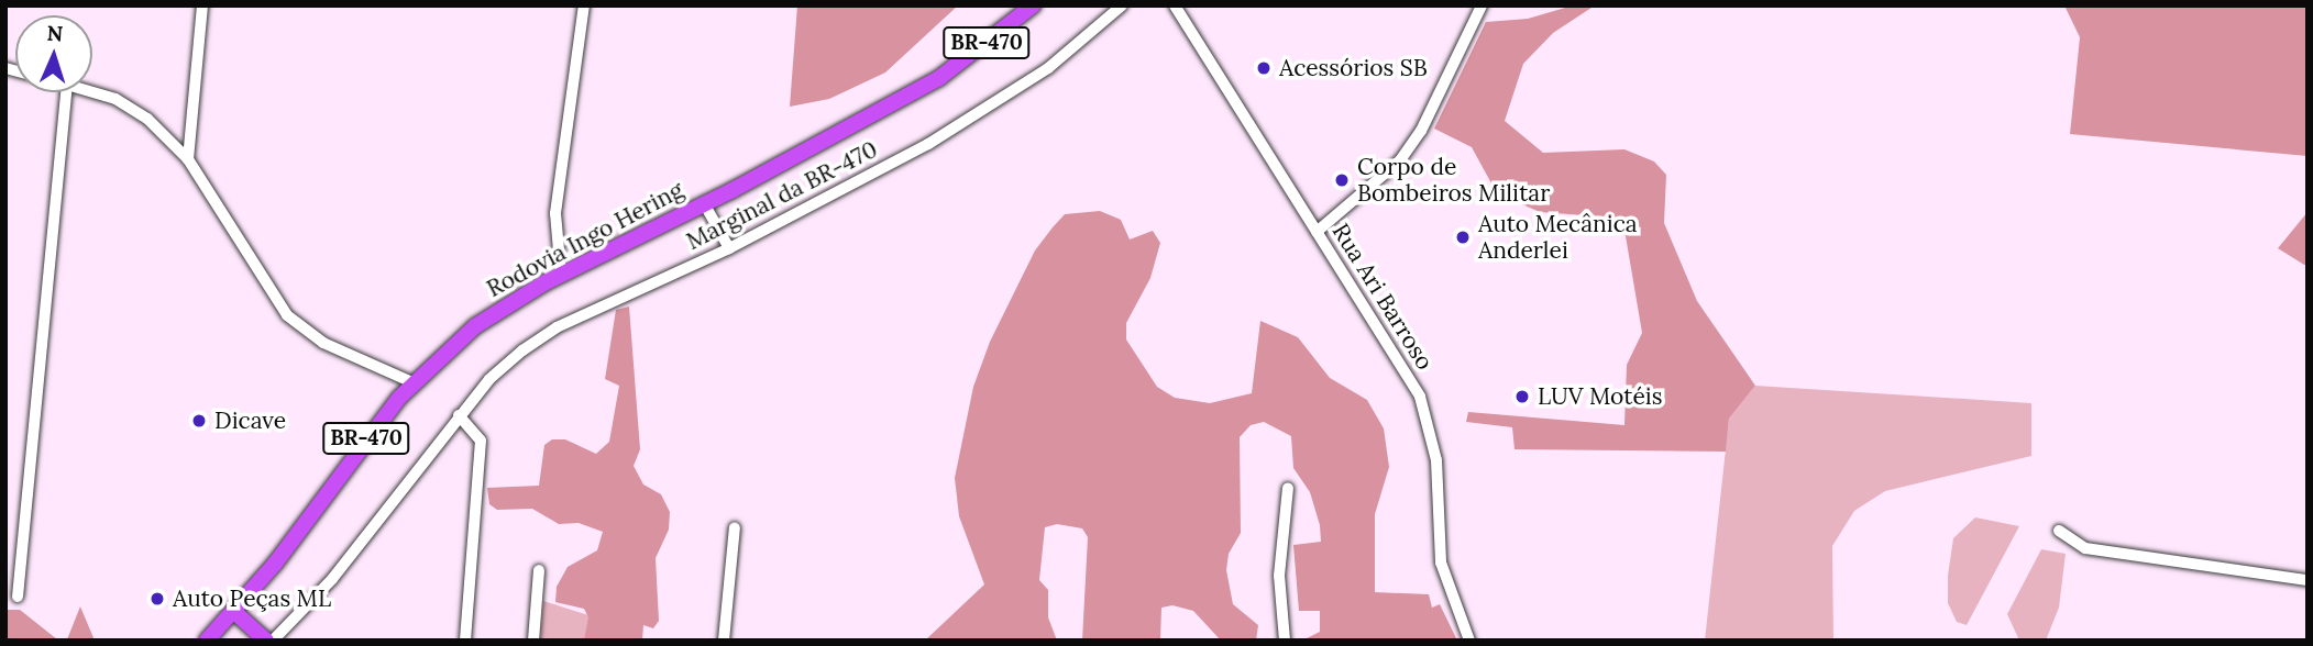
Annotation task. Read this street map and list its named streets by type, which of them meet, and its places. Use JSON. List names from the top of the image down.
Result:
{
  "streets": {
    "highway": ["BR-470", "Rodovia Ingo Hering"],
    "street": ["Marginal da BR-470", "Rua Ari Barroso"]
  },
  "places": [
    "Acessórios SB",
    "Corpo de Bombeiros Militar",
    "Auto Mecânica Anderlei",
    "LUV Motéis",
    "Dicave",
    "Auto Peças ML"
  ],
  "north": "top"
}
